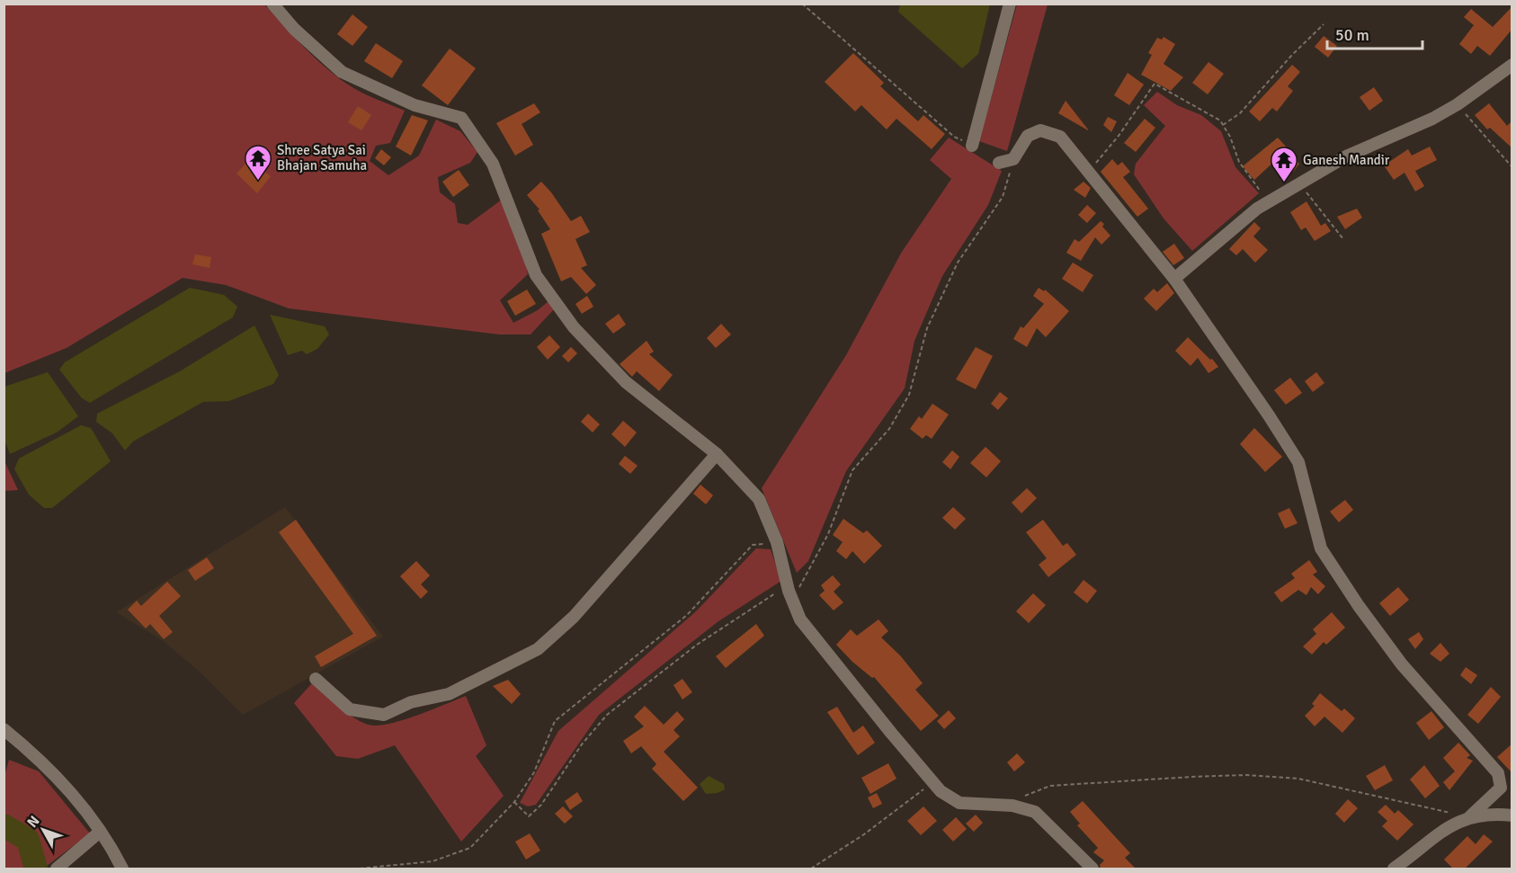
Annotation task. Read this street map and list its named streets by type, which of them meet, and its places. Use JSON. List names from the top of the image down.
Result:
{
  "places": {
    "temple": ["Shree Satya Sai Bhajan Samuha", "Ganesh Mandir"]
  },
  "scale_bar": "50 m",
  "north": "top left"
}
